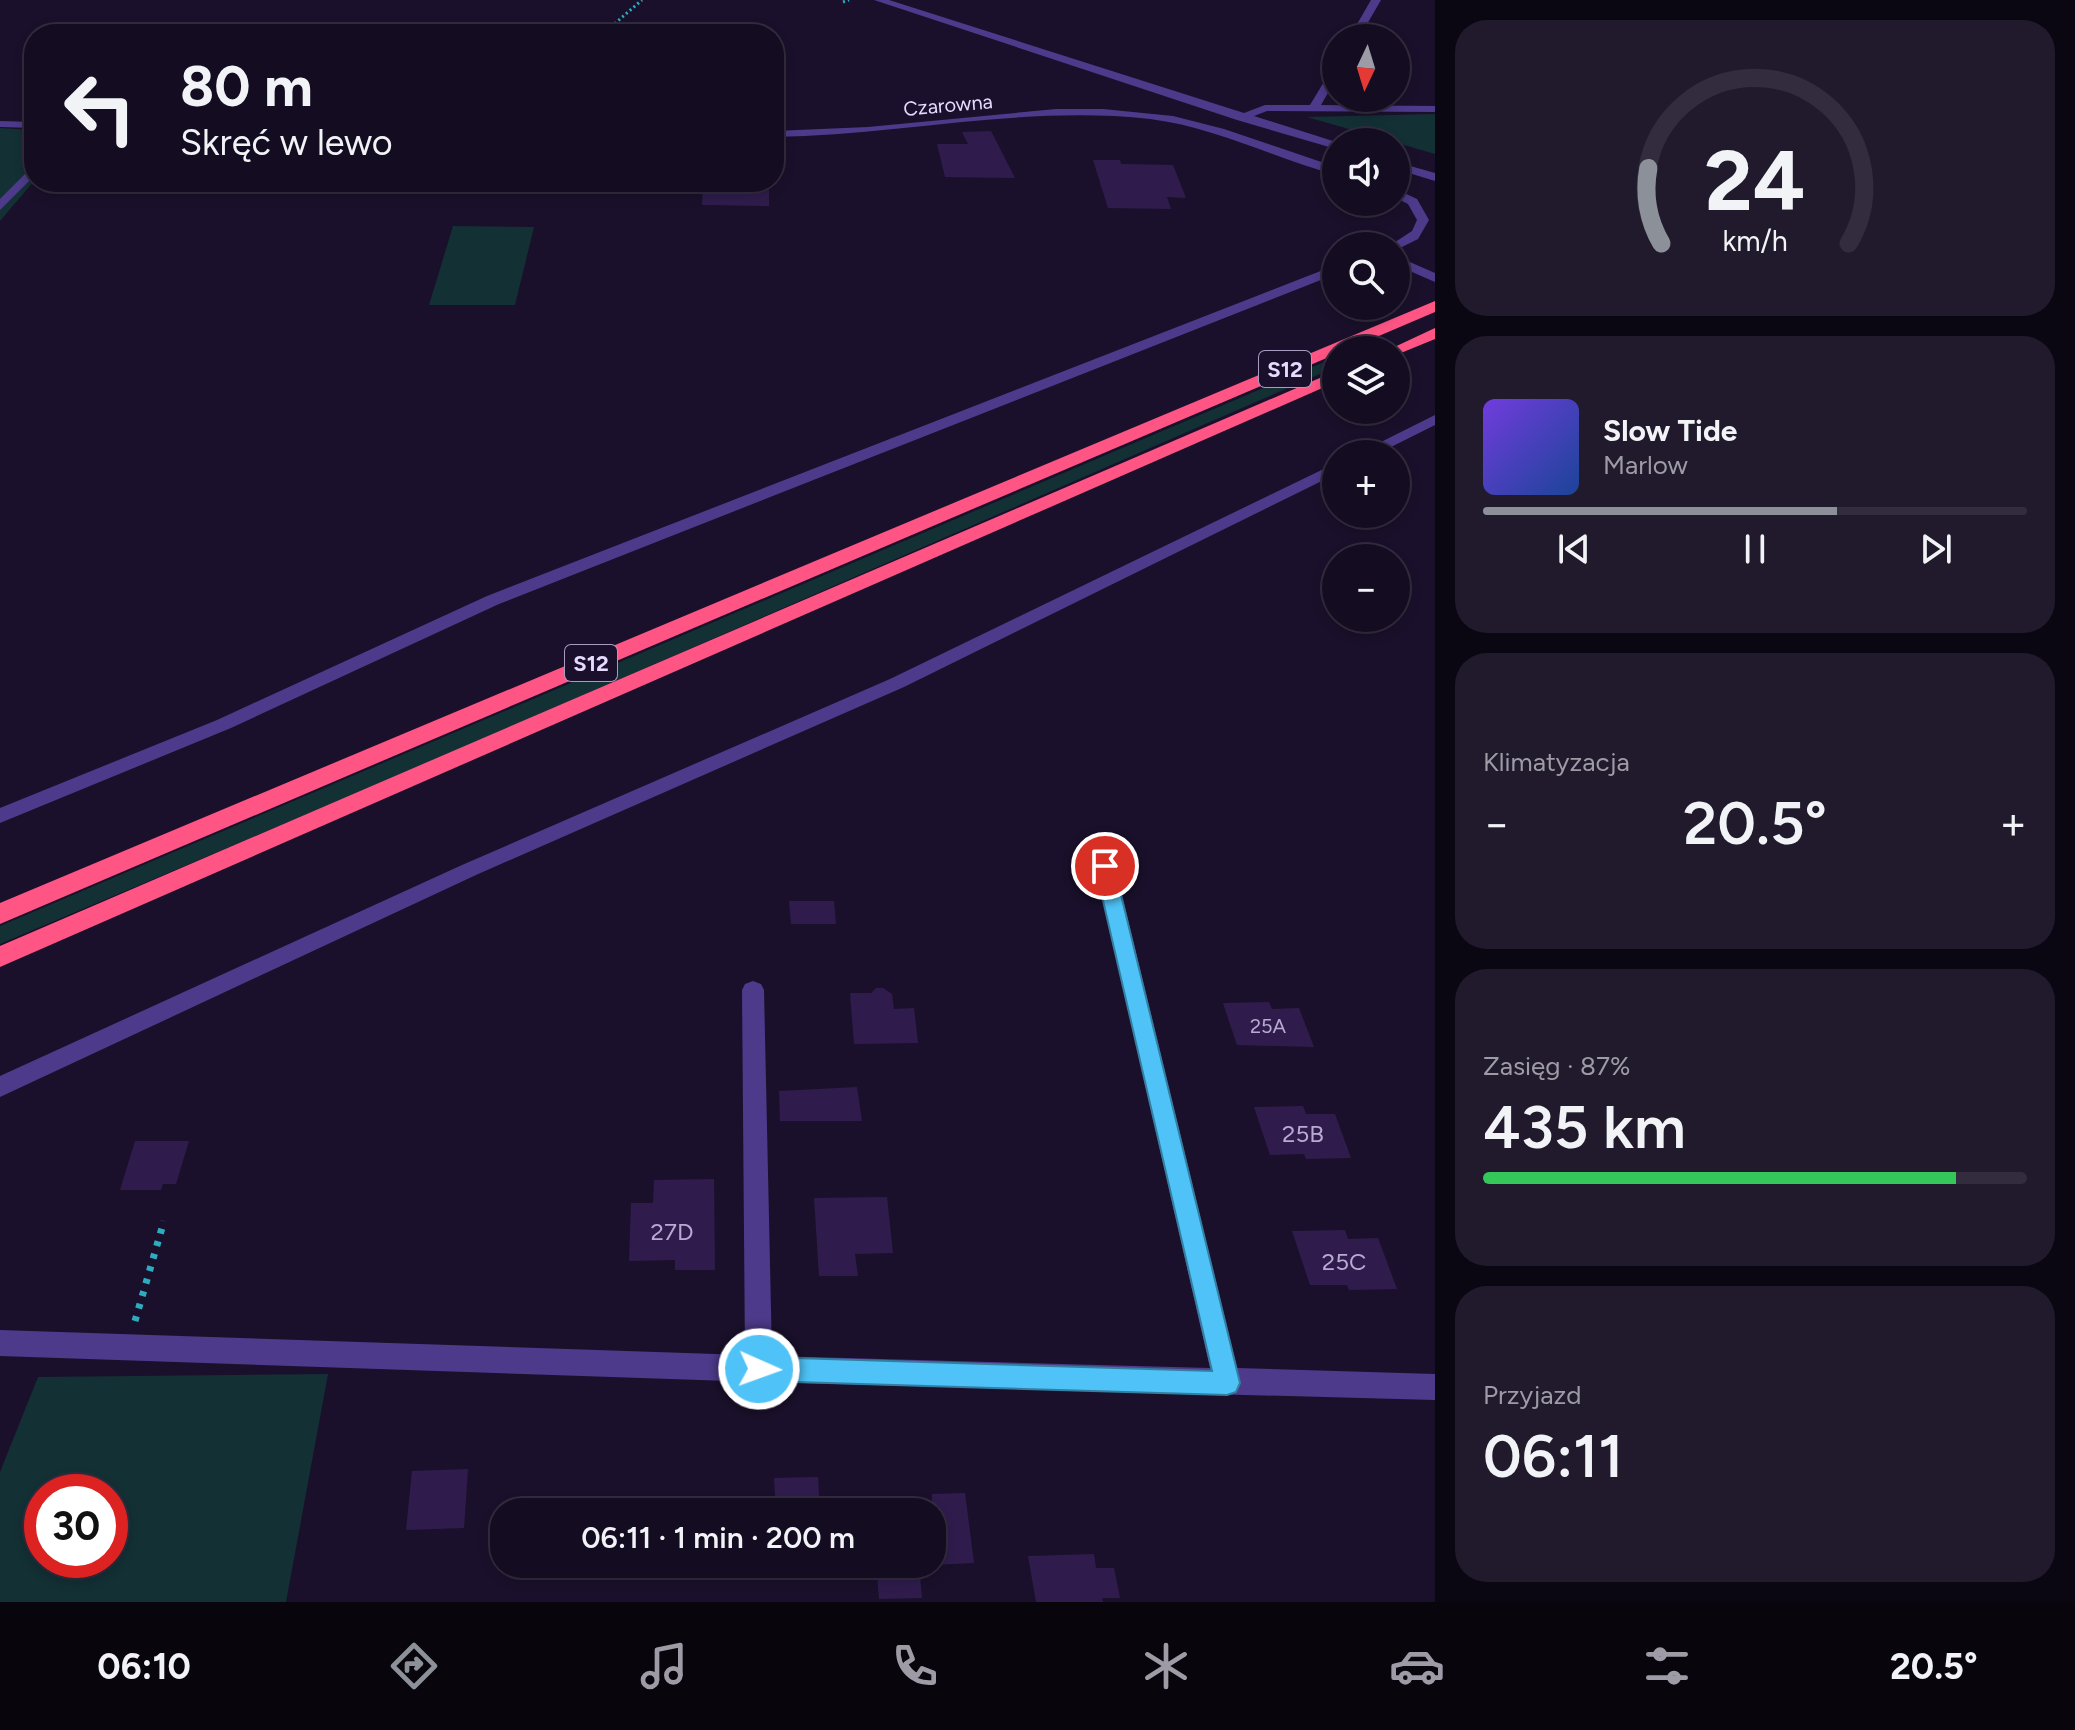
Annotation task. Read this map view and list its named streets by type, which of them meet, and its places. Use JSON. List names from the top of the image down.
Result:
{
  "streets": {
    "highway": ["S12"],
    "street": ["Czarowna"]
  },
  "house_numbers": [
    "25A",
    "25B",
    "27D",
    "25C"
  ],
  "north": "bottom",
  "page": {
    "map_buttons": ["+", "−"],
    "turn": ["80 m", "Skręć w lewo"],
    "song": ["Slow Tide", "Marlow"],
    "tile": [
      "Klimatyzacja",
      ["Zasięg · 87%", "435 km"],
      ["Przyjazd", "06:11"]
    ],
    "heat": ["−", "20.5°", "+"],
    "limit": "30",
    "trip": "06:11 · 1 min · 200 m",
    "tabs": ["06:10", "20.5°"],
    "gauge": ["24", "km/h"]
  }
}
